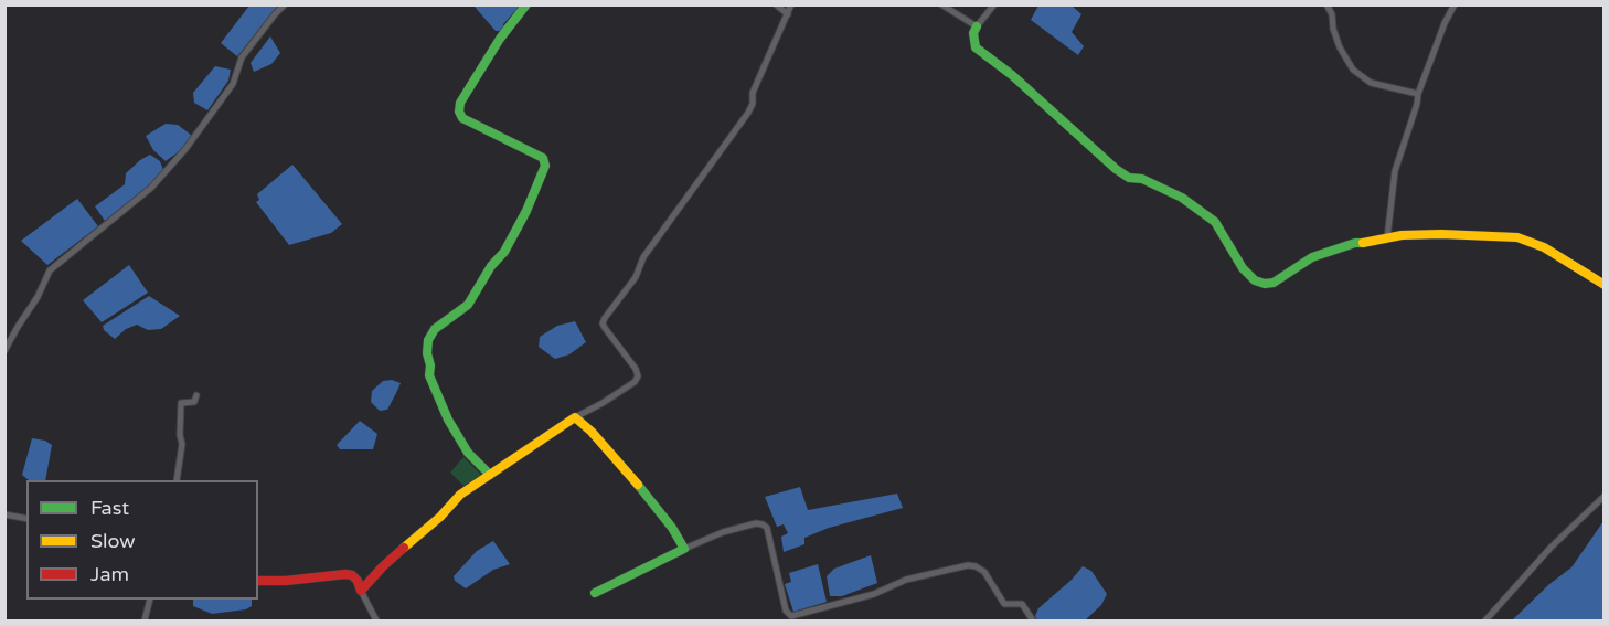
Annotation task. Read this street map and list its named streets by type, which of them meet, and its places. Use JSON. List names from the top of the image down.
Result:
{
  "legend": ["Fast", "Slow", "Jam"]
}
